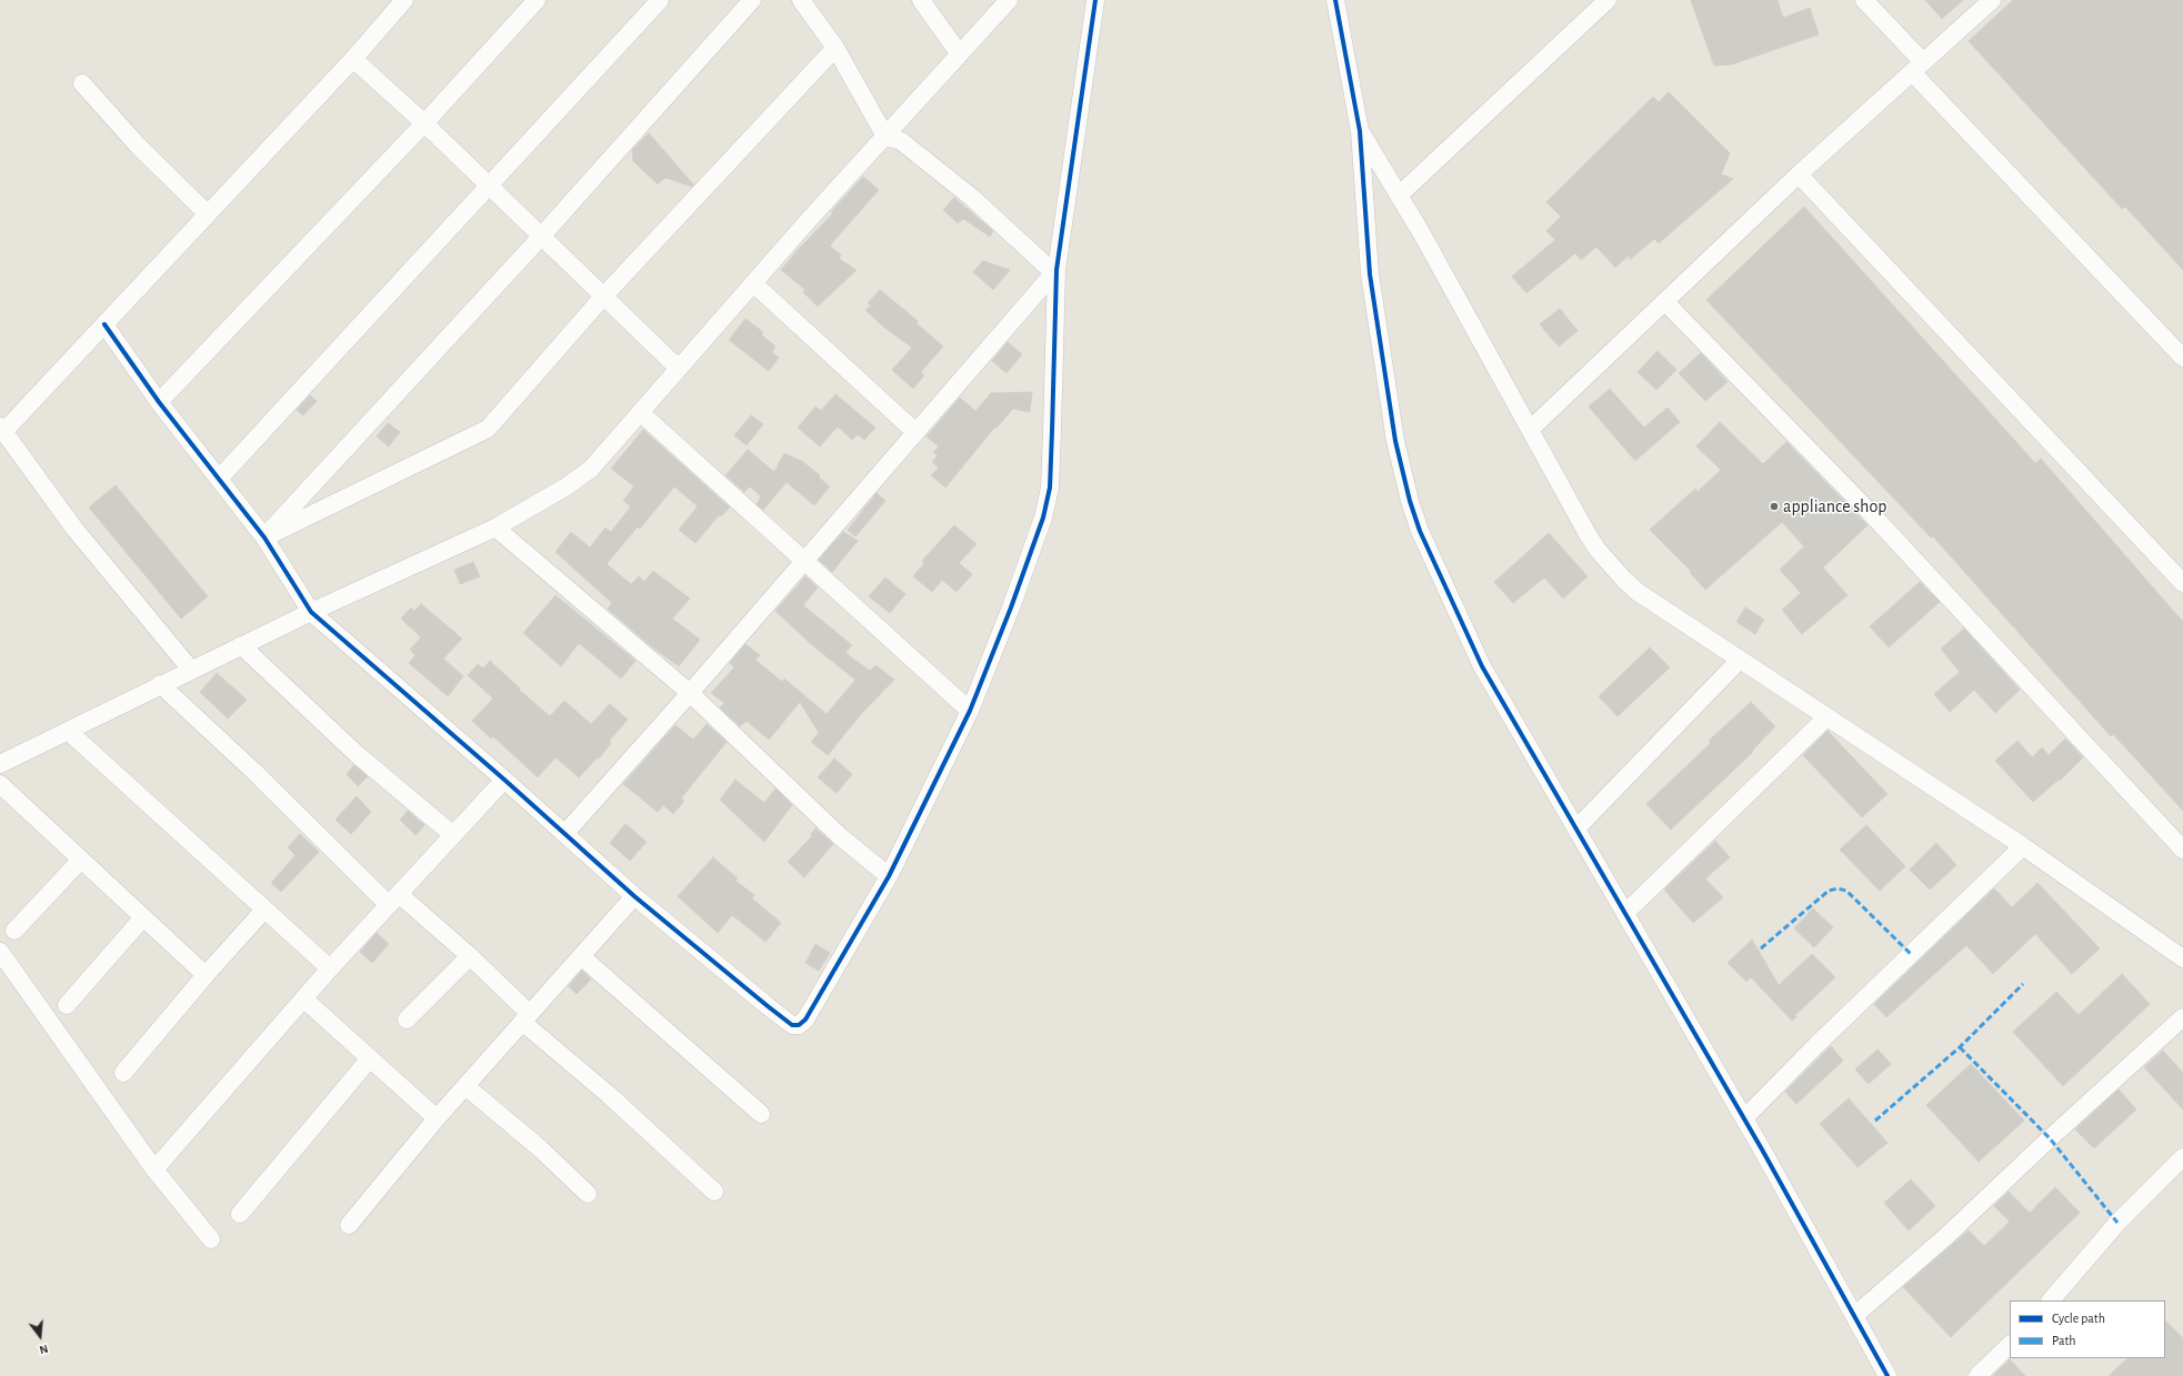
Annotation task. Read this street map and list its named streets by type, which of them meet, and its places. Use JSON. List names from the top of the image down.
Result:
{
  "places": ["appliance shop"],
  "legend": ["Cycle path", "Path"],
  "north": "bottom"
}
